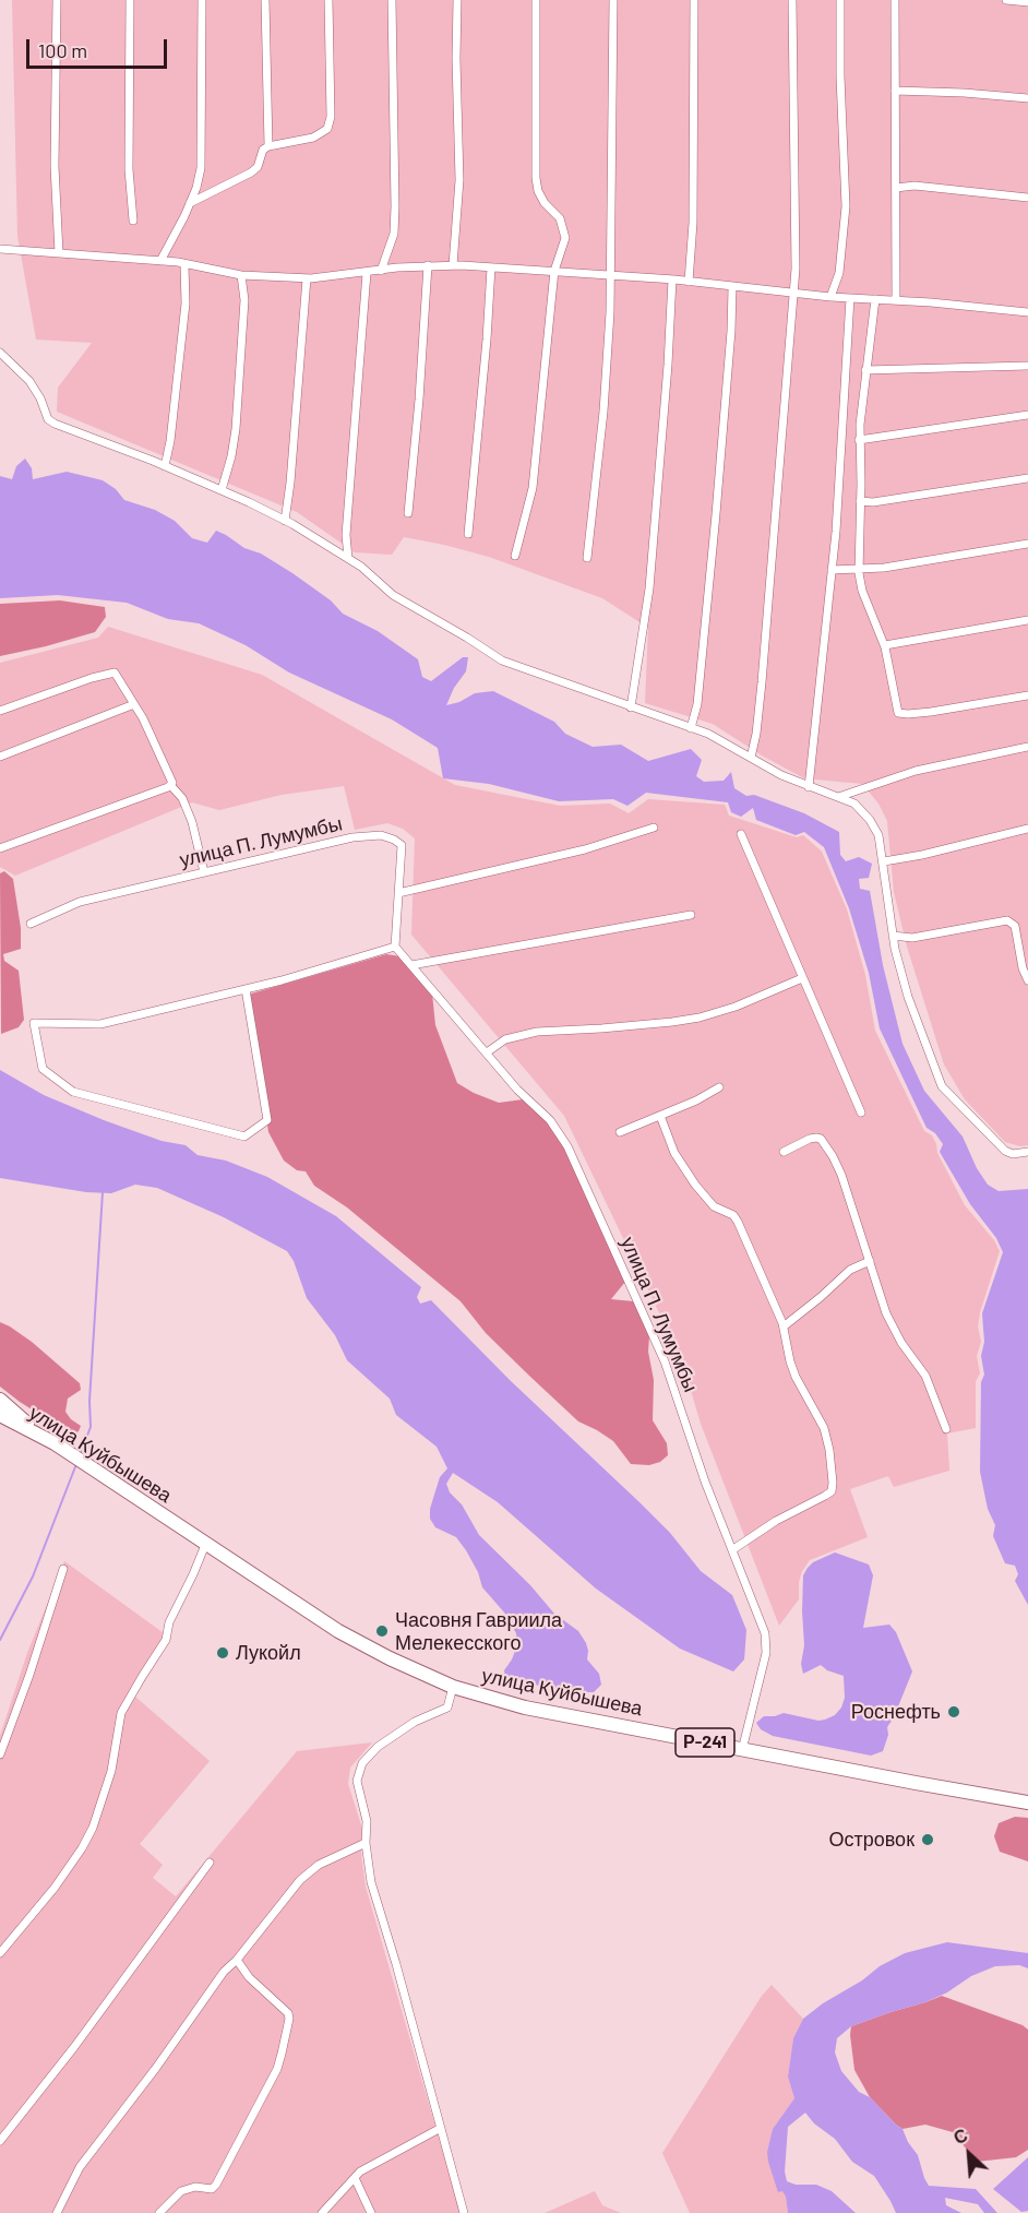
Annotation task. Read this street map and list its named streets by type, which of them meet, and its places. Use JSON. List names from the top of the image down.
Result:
{
  "streets": {
    "highway": ["улица Куйбышева", "Р-241"],
    "street": ["улица П. Лумумбы"]
  },
  "crossings": [
    ["улица П. Лумумбы", "улица Куйбышева"],
    ["улица Куйбышева", "Р-241"]
  ],
  "places": [
    "Часовня Гавриила Мелекесского",
    "Лукойл",
    "Роснефть",
    "Островок"
  ],
  "scale_bar": "100 m",
  "north": "top left"
}
